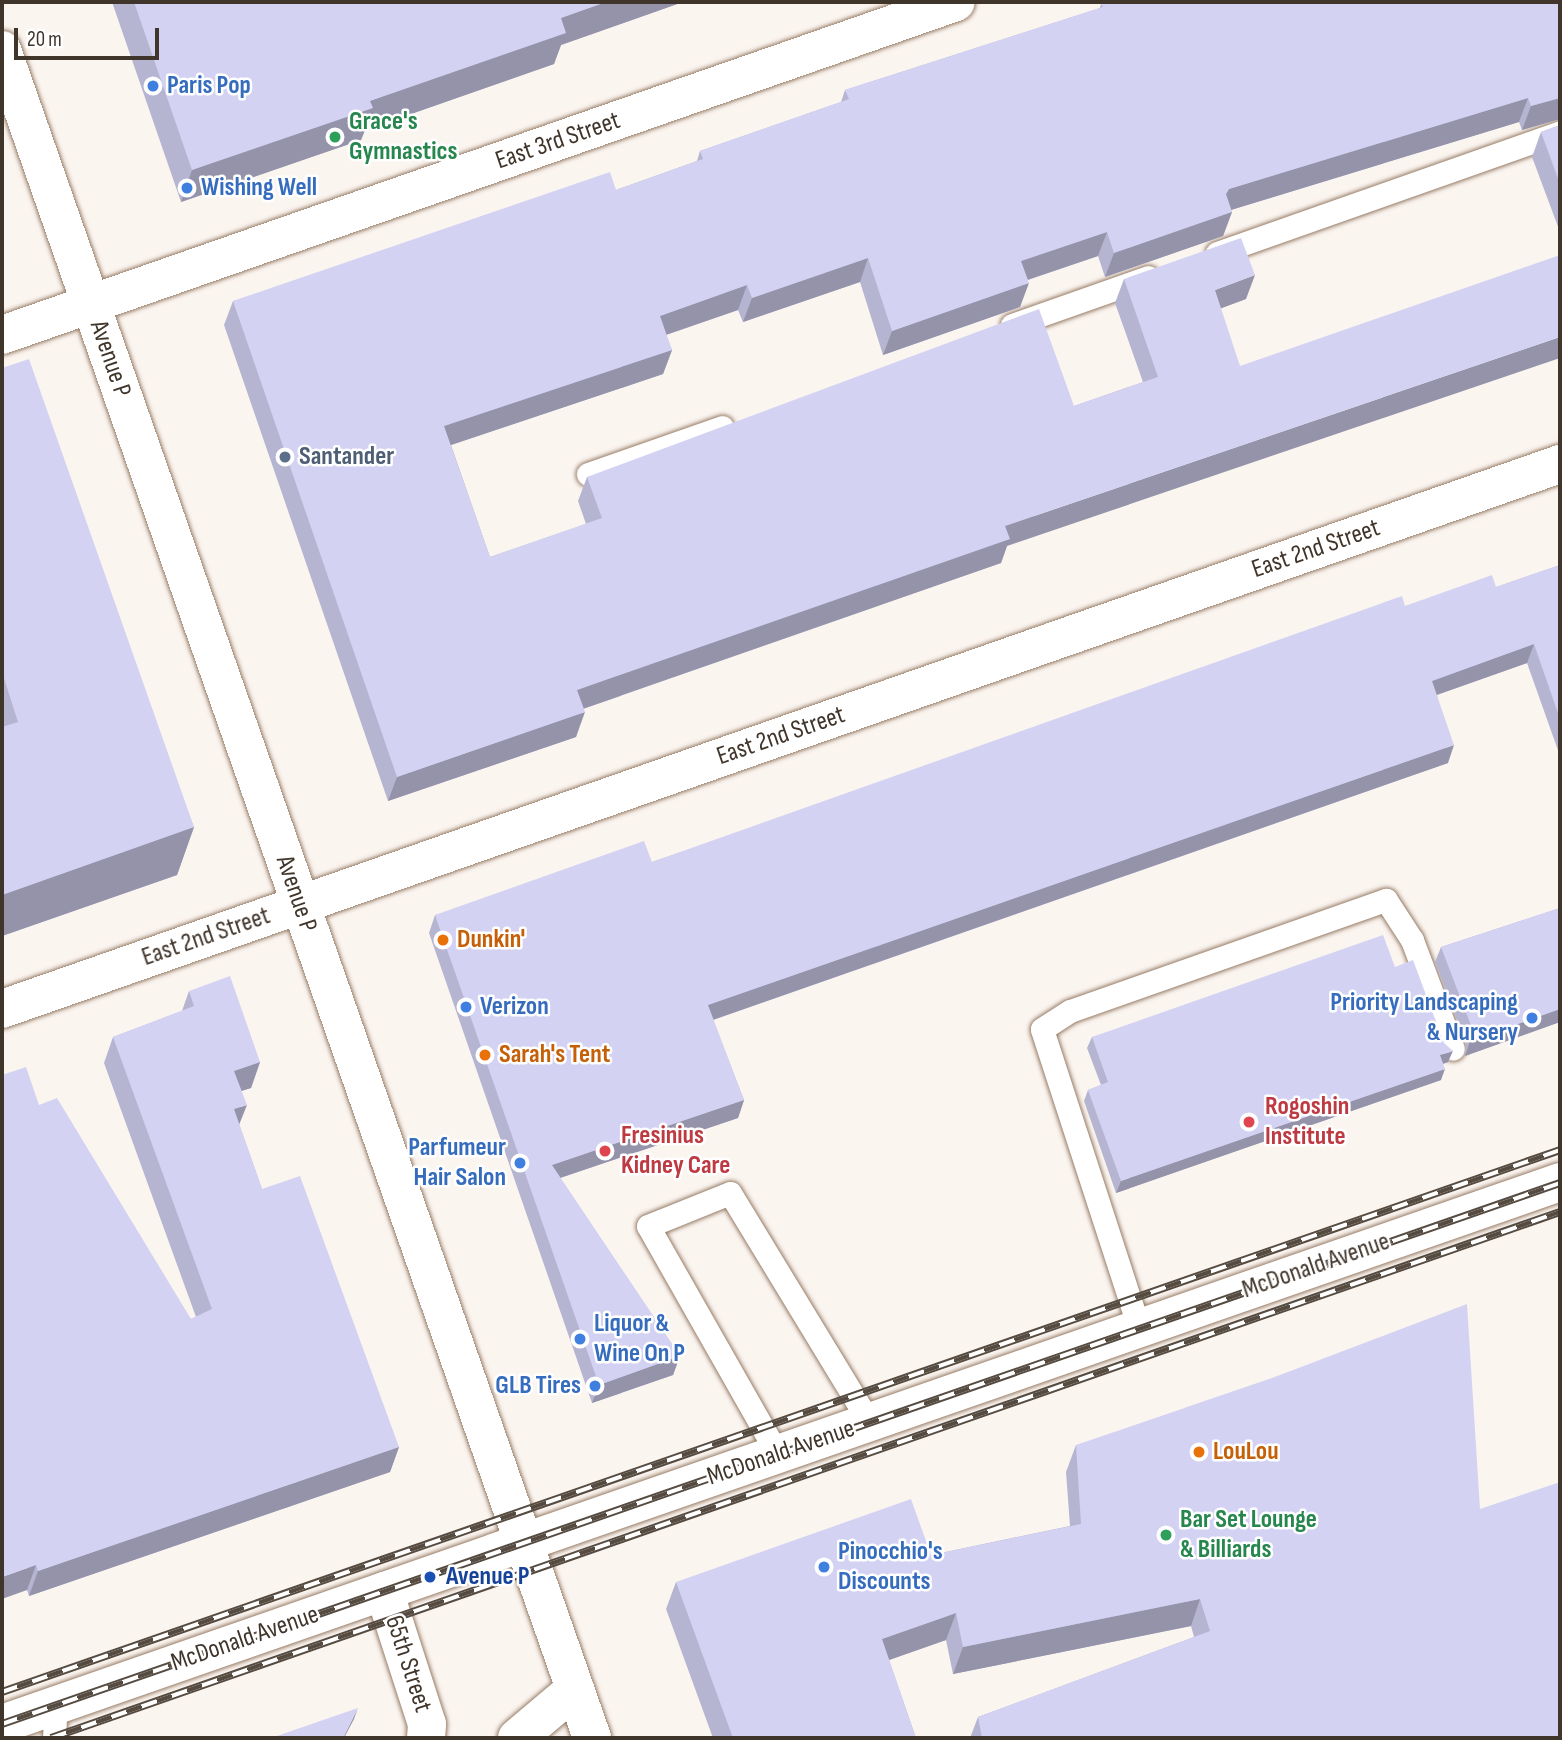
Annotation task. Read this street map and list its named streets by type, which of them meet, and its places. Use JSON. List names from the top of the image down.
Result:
{
  "streets": {
    "main road": [
      "East 3rd Street",
      "Avenue P",
      "East 2nd Street",
      "McDonald Avenue",
      "65th Street"
    ]
  },
  "crossings": [
    ["East 3rd Street", "Avenue P"],
    ["Avenue P", "East 2nd Street"],
    ["Avenue P", "McDonald Avenue"],
    ["McDonald Avenue", "65th Street"]
  ],
  "places": [
    "Paris Pop",
    "Grace's Gymnastics",
    "Wishing Well",
    "Santander",
    "Dunkin'",
    "Verizon",
    "Priority Landscaping & Nursery",
    "Sarah's Tent",
    "Rogoshin Institute",
    "Fresinius Kidney Care",
    "Parfumeur Hair Salon",
    "Liquor & Wine On P",
    "GLB Tires",
    "LouLou",
    "Bar Set Lounge & Billiards",
    "Pinocchio's Discounts",
    "Avenue P"
  ],
  "scale_bar": "20 m"
}
